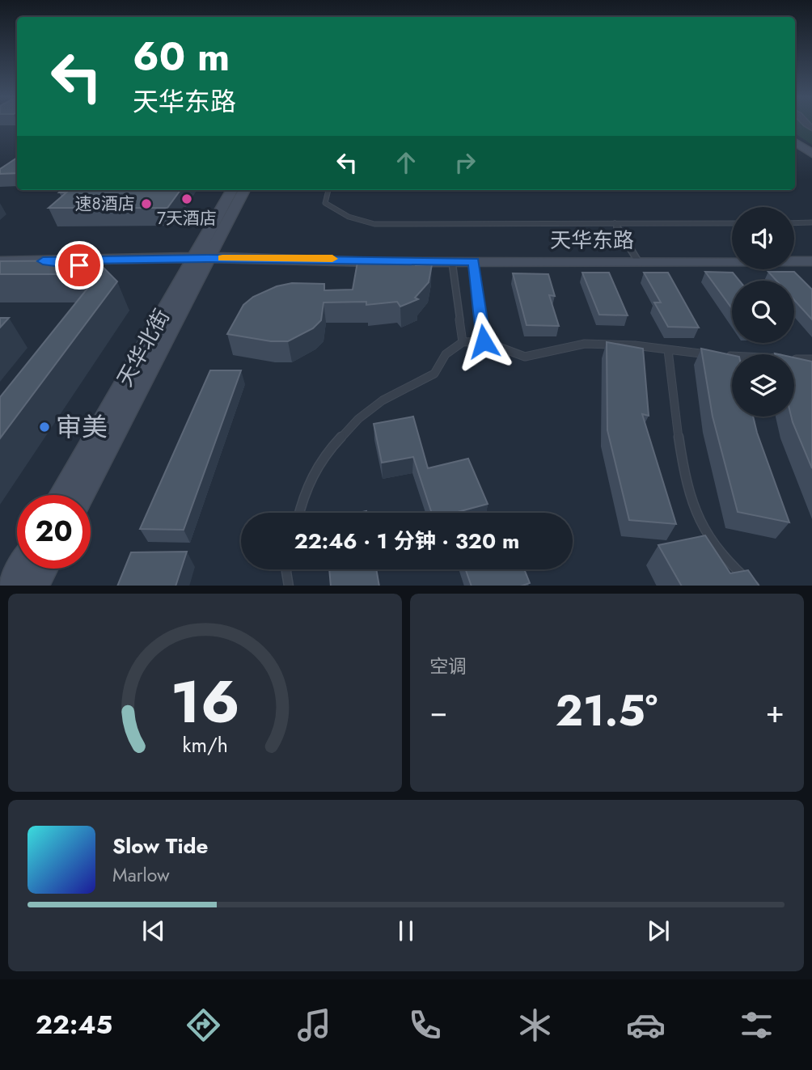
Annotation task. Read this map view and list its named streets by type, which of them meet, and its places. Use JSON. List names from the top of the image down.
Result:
{
  "streets": {
    "street": ["天华东路", "天华北街"]
  },
  "crossings": [
    ["天华东路", "天华北街"]
  ],
  "places": ["7天酒店", "速8酒店", "审美"],
  "page": {
    "turn": ["60 m", "天华东路"],
    "limit": "20",
    "trip": "22:46 · 1 分钟 · 320 m",
    "tile": "空调",
    "heat": ["−", "21.5°", "+"],
    "song": ["Slow Tide", "Marlow"],
    "tabs": "22:45",
    "gauge": ["16", "km/h"]
  }
}
